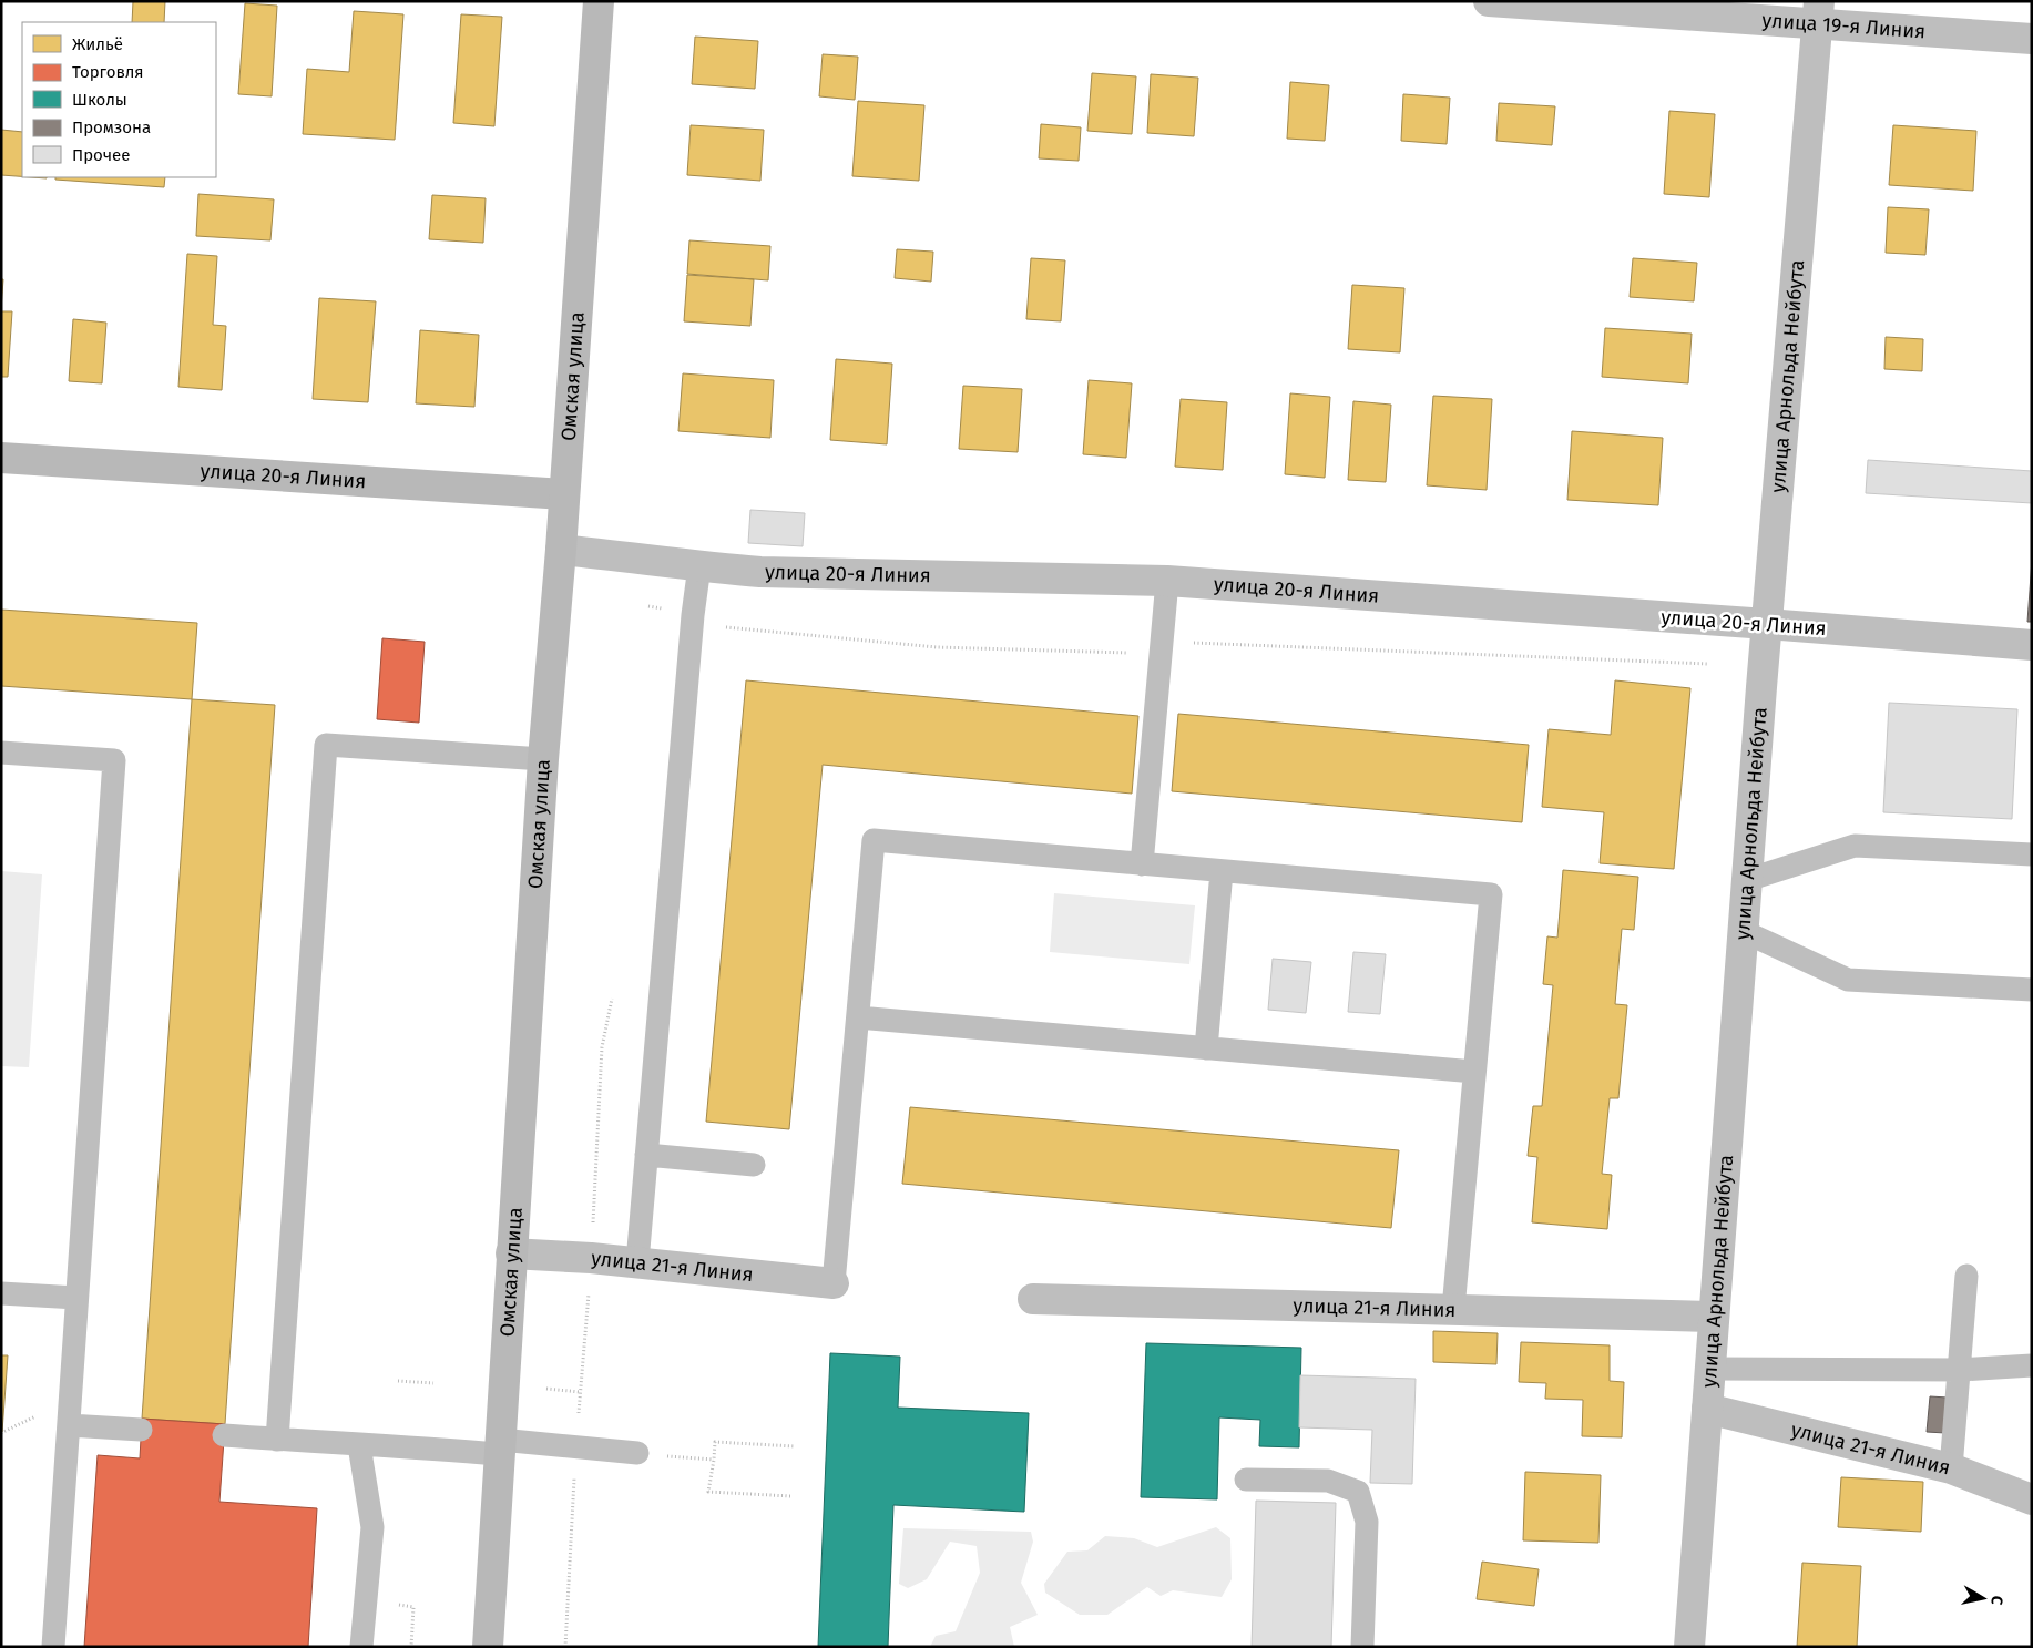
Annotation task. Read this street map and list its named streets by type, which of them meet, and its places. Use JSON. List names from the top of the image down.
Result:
{
  "streets": {
    "main road": ["Омская улица", "улица 20-я Линия"],
    "street": ["улица 19-я Линия", "улица Арнольда Нейбута", "улица 21-я Линия"]
  },
  "crossings": [
    ["улица 19-я Линия", "улица Арнольда Нейбута"],
    ["Омская улица", "улица 20-я Линия"],
    ["Омская улица", "улица 21-я Линия"],
    ["улица Арнольда Нейбута", "улица 20-я Линия"],
    ["улица Арнольда Нейбута", "улица 21-я Линия"]
  ],
  "legend": [
    "Жильё",
    "Торговля",
    "Школы",
    "Промзона",
    "Прочее"
  ],
  "north": "right"
}
